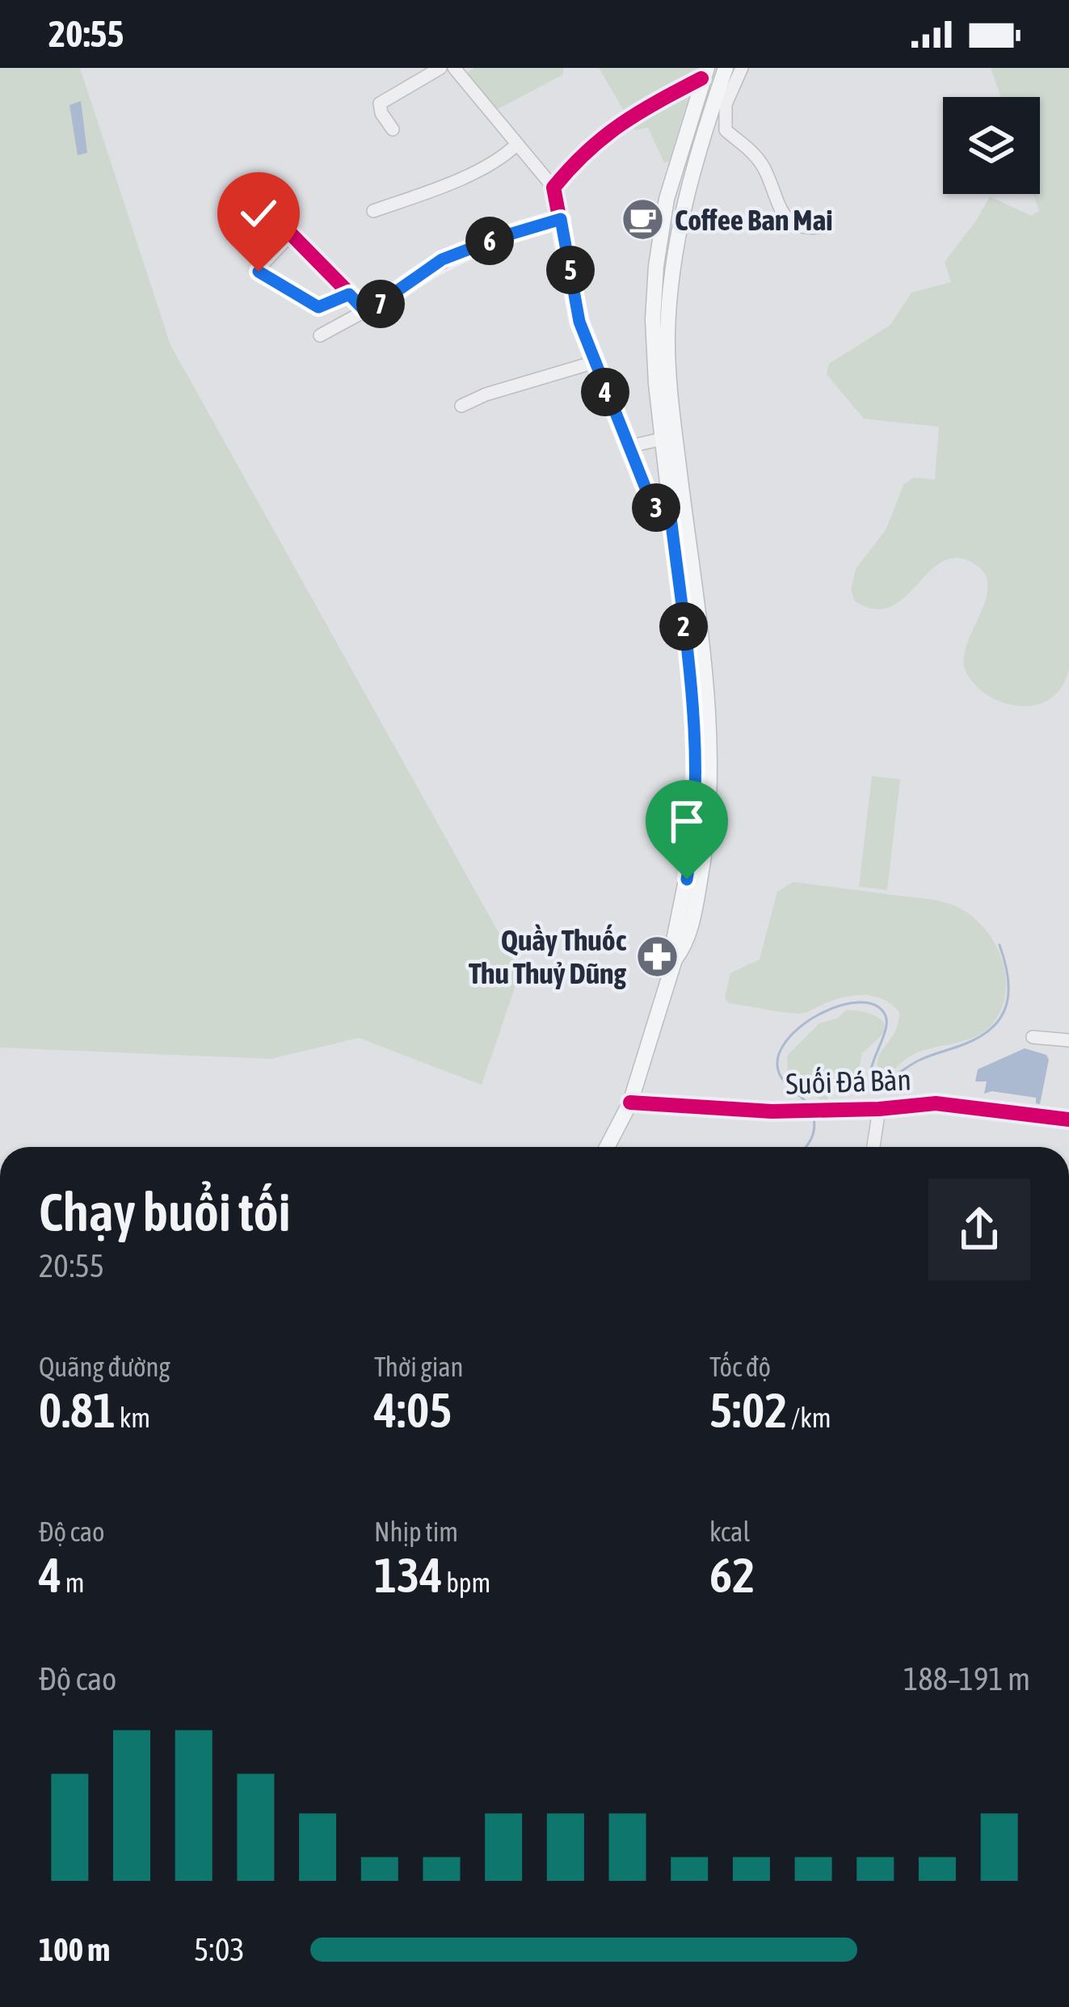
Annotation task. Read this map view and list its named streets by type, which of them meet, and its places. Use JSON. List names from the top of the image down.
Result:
{
  "streets": {
    "street": ["Suối Đá Bàn"]
  },
  "places": {
    "cafe": ["Coffee Ban Mai"],
    "pharmacy": ["Quầy Thuốc Thu Thuỷ Dũng"]
  },
  "page": {
    "status": "20:55",
    "pins": [
      "6",
      "5",
      "7",
      "4",
      "3",
      "2"
    ],
    "heading": ["Chạy buổi tối", "20:55"],
    "stats": [
      ["Quãng đường", "0.81 km"],
      ["Thời gian", "4:05"],
      ["Tốc độ", "5:02 /km"],
      ["Độ cao", "4 m"],
      ["Nhịp tim", "134 bpm"],
      ["kcal", "62"]
    ],
    "chart": ["Độ cao", "188–191 m"],
    "list": [
      {
        "name": "100 m",
        "note": "5:03"
      }
    ]
  }
}
